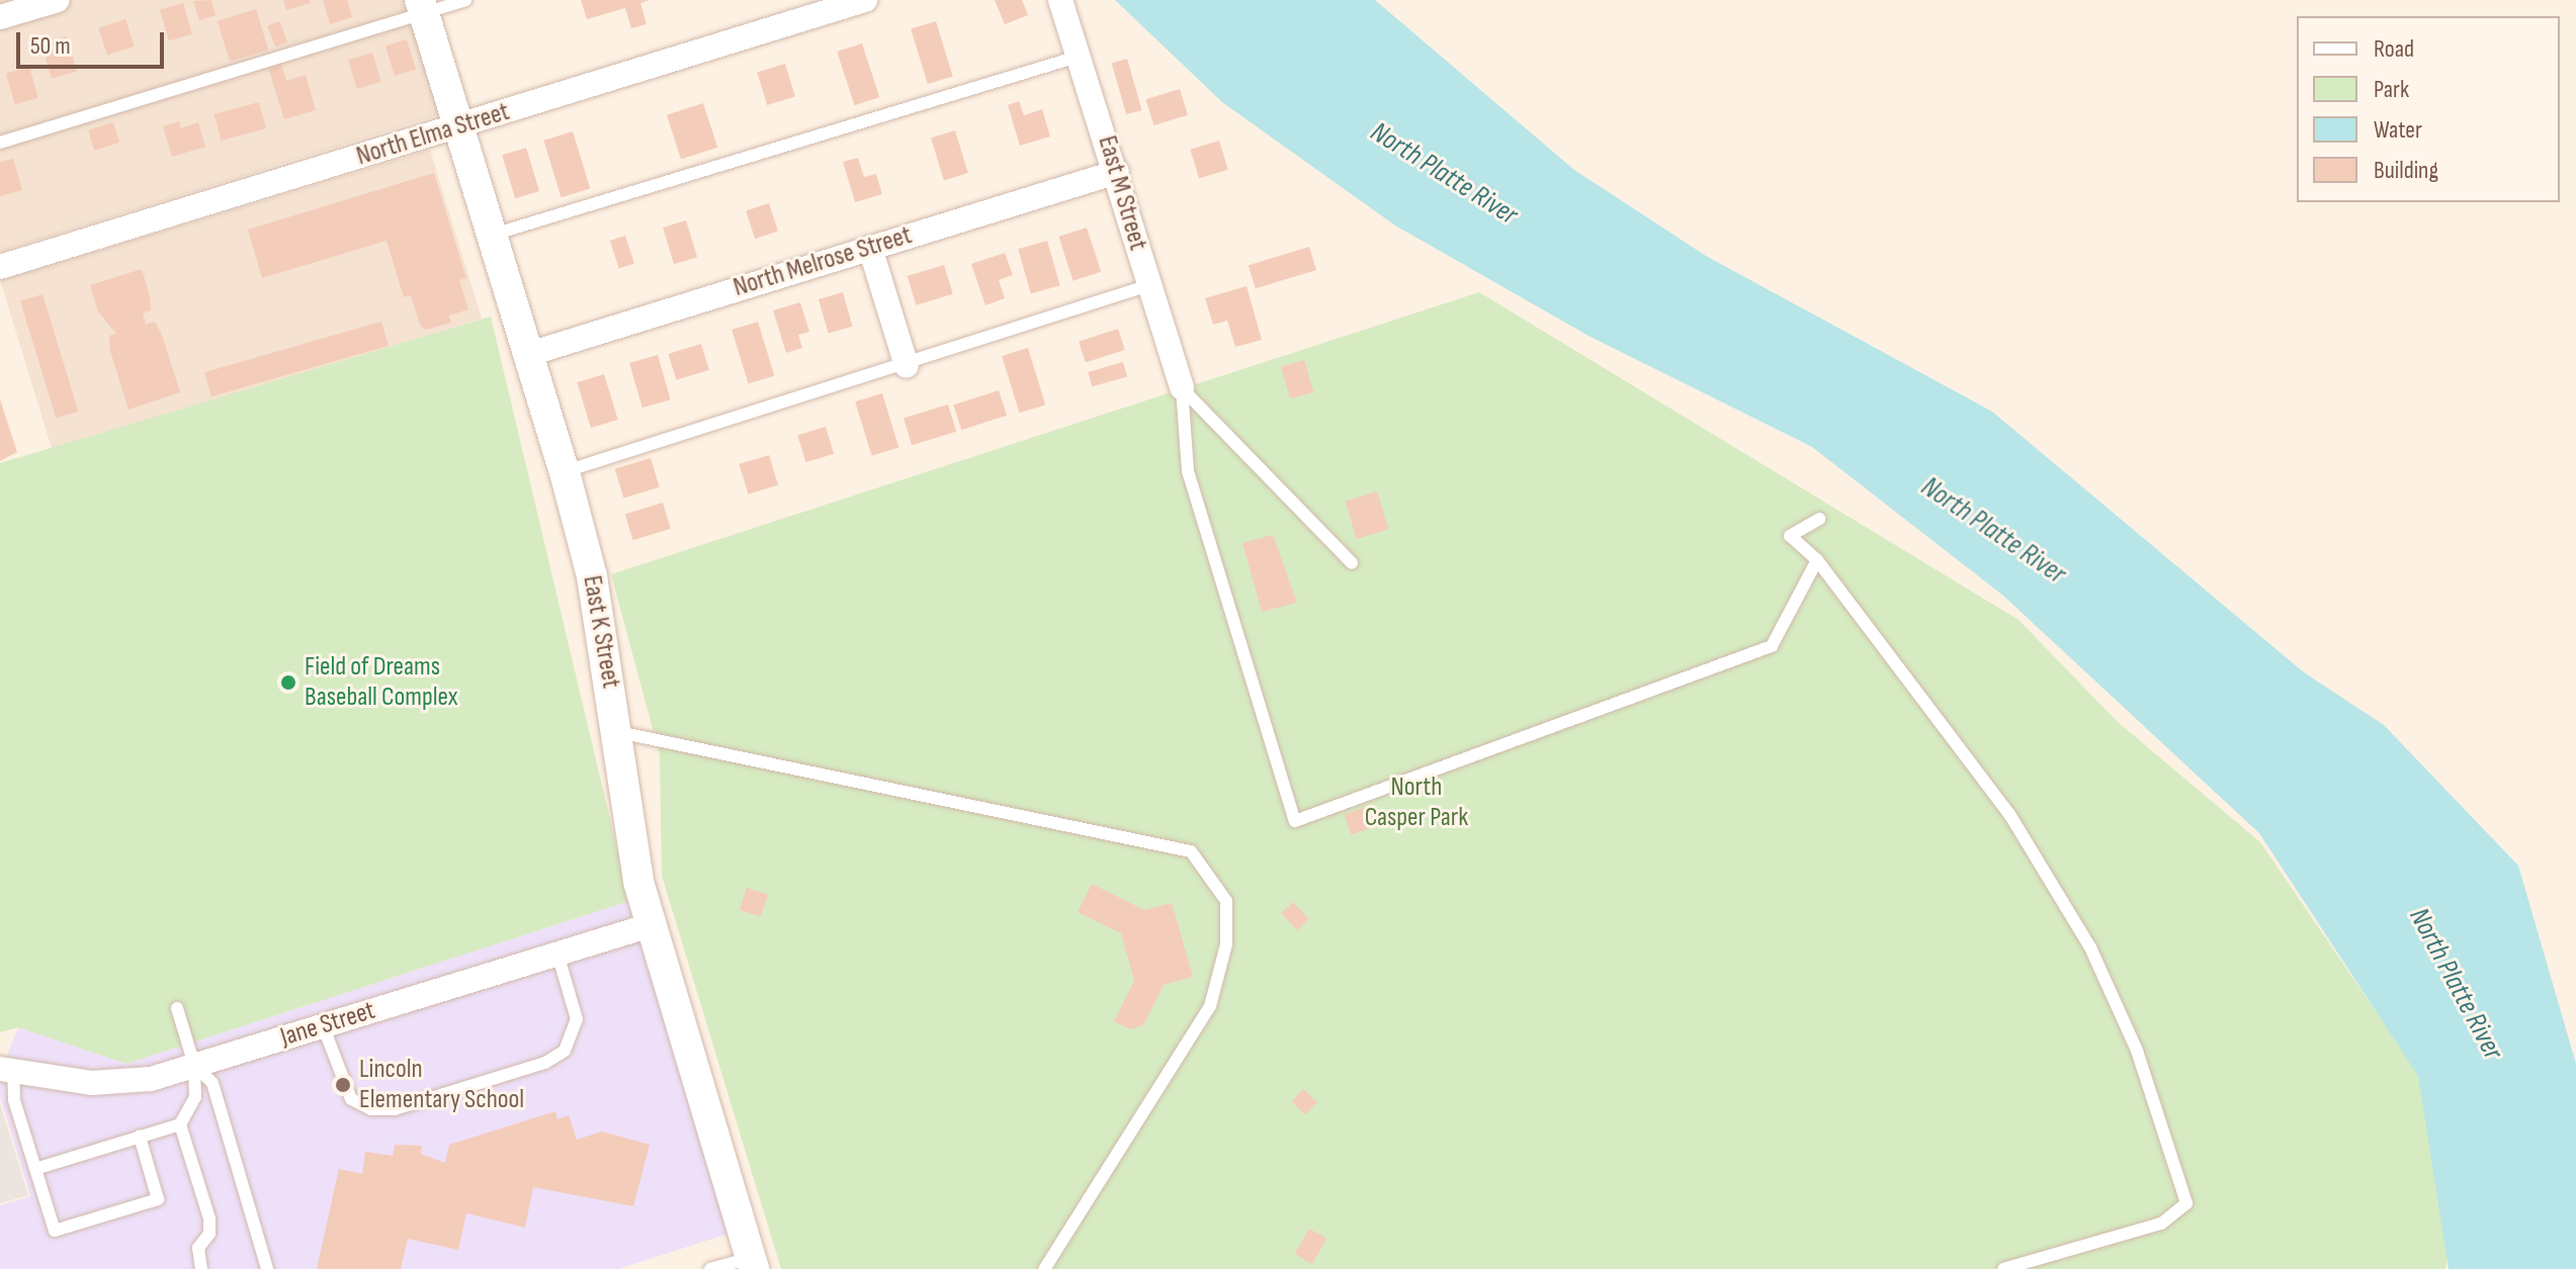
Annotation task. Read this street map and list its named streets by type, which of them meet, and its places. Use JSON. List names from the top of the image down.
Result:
{
  "streets": {
    "street": [
      "North Elma Street",
      "East M Street",
      "North Melrose Street",
      "East K Street",
      "Jane Street"
    ]
  },
  "crossings": [
    ["North Elma Street", "East K Street"],
    ["East M Street", "North Melrose Street"],
    ["North Melrose Street", "East K Street"],
    ["East K Street", "Jane Street"]
  ],
  "water": ["North Platte River"],
  "parks": ["North Casper Park"],
  "places": ["Field of Dreams Baseball Complex", "Lincoln Elementary School"],
  "legend": [
    "Road",
    "Park",
    "Water",
    "Building"
  ],
  "scale_bar": "50 m"
}
